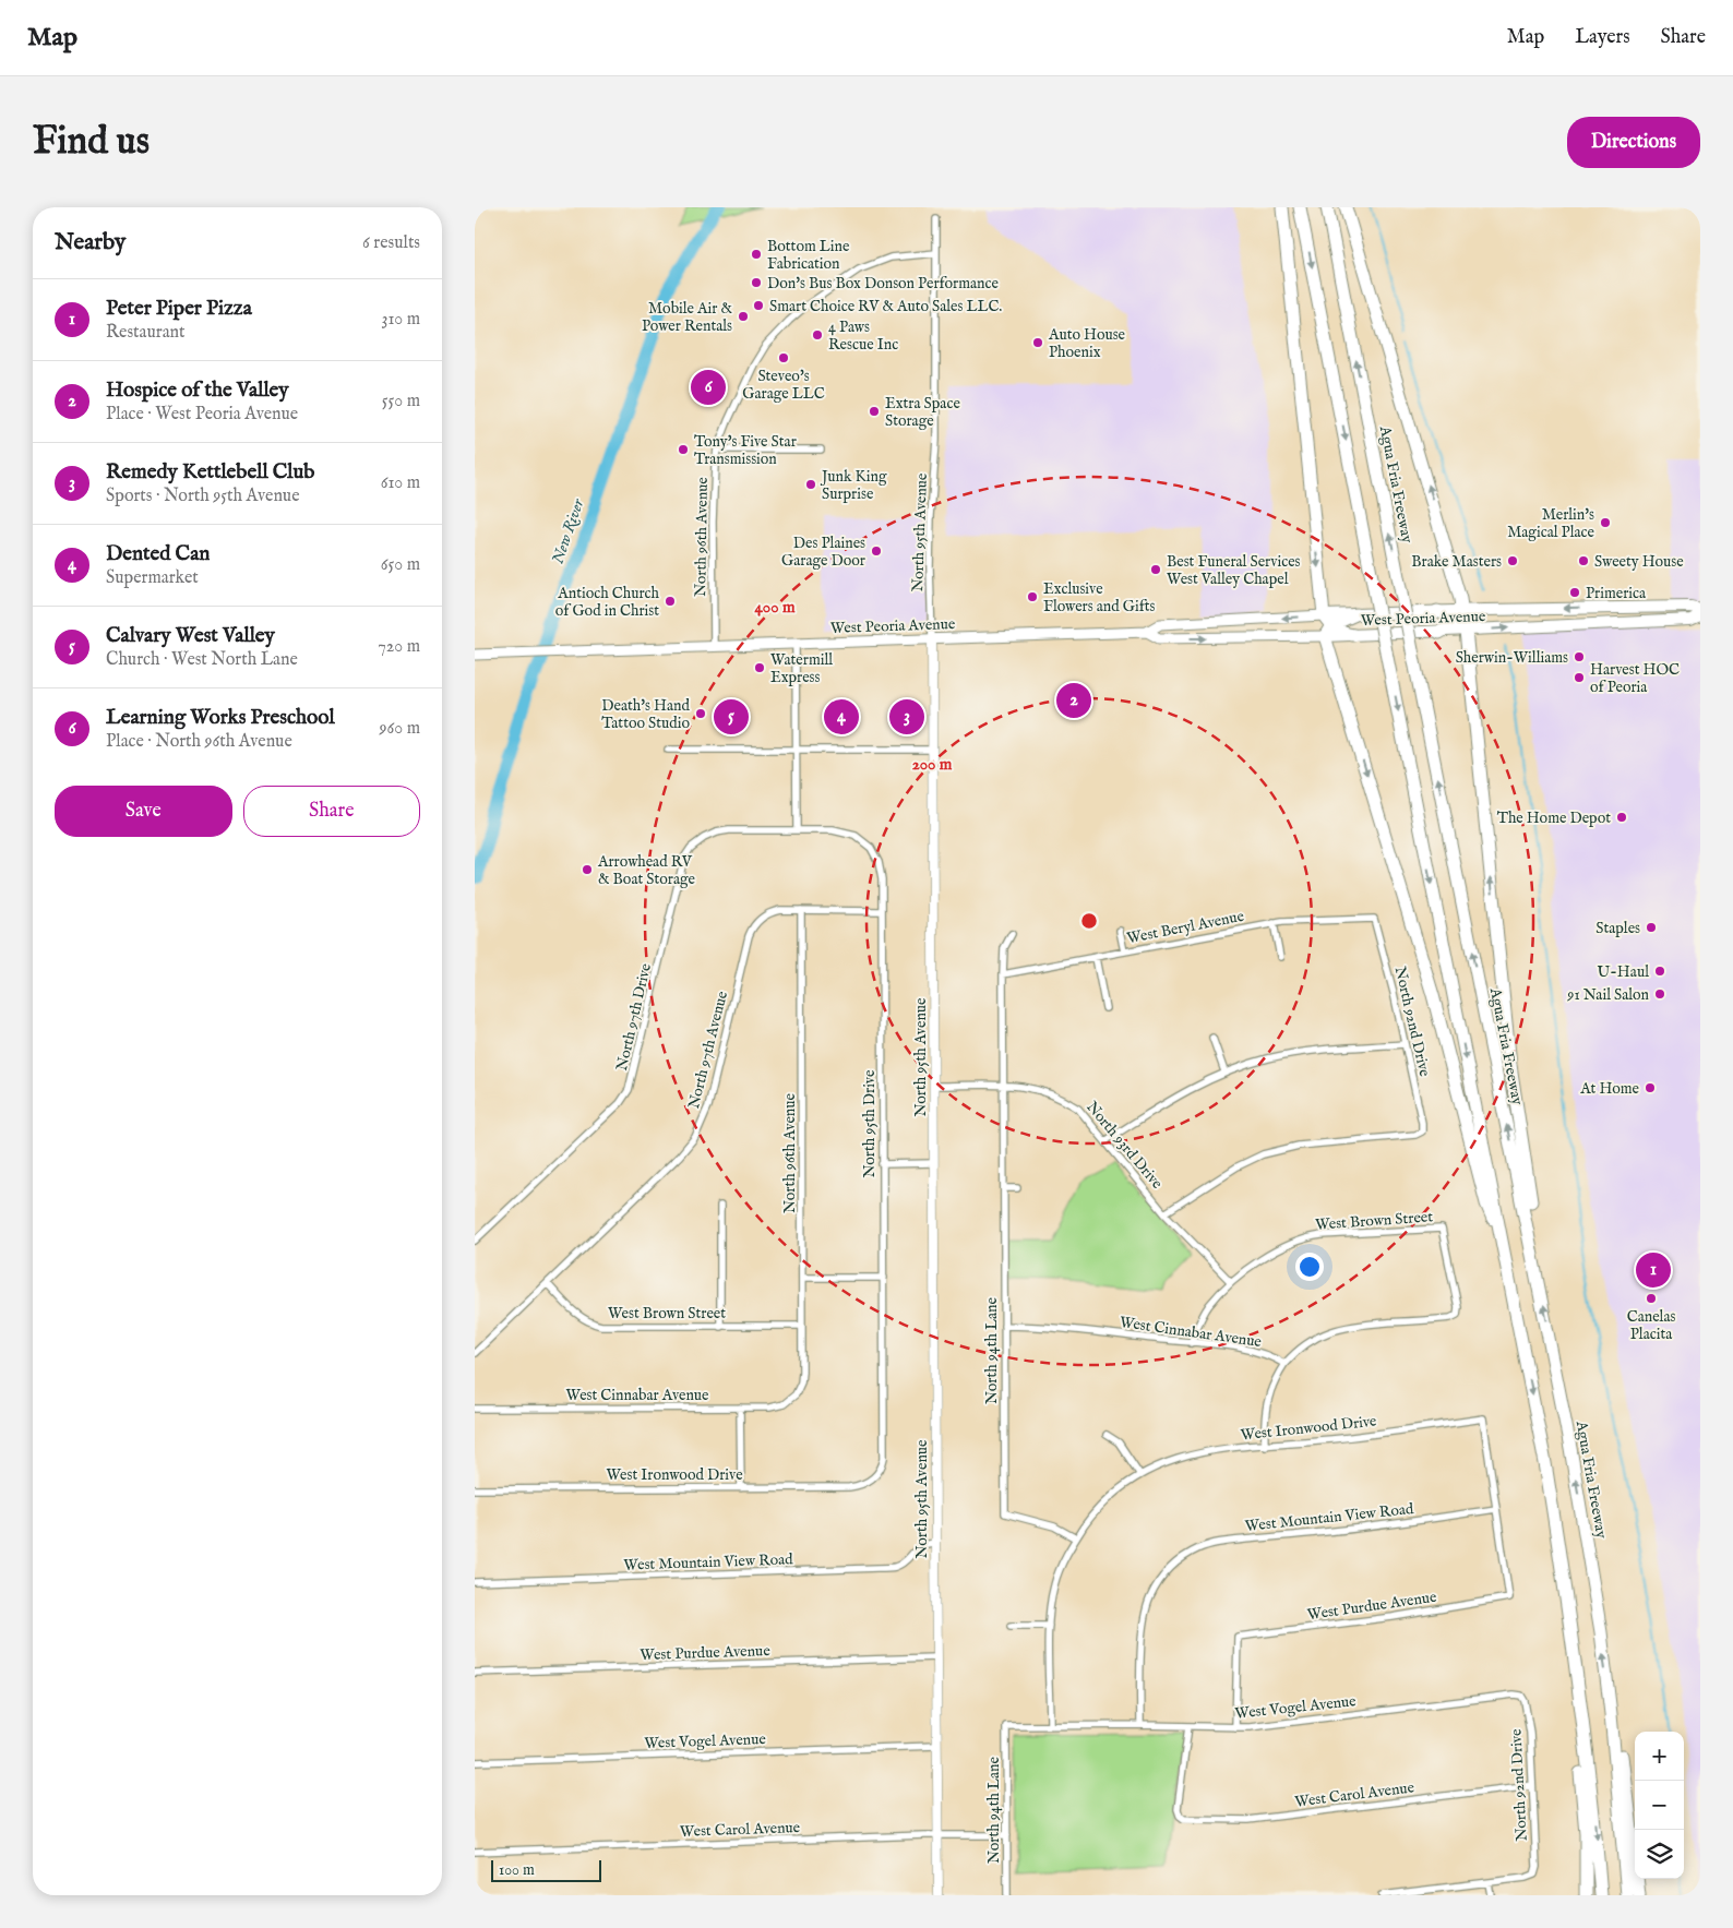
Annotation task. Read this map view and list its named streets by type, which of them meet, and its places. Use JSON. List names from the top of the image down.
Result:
{
  "streets": {
    "highway": ["Agua Fria Freeway"],
    "main road": ["West Peoria Avenue"],
    "street": [
      "North 95th Avenue",
      "North 96th Avenue",
      "West Beryl Avenue",
      "North 97th Drive",
      "North 92nd Drive",
      "North 97th Avenue",
      "North 95th Drive",
      "North 93rd Drive",
      "West Brown Street",
      "West Cinnabar Avenue",
      "North 94th Lane",
      "West Ironwood Drive",
      "West Mountain View Road",
      "West Purdue Avenue",
      "West Vogel Avenue",
      "West Carol Avenue"
    ]
  },
  "crossings": [
    ["North 95th Avenue", "North 96th Avenue"],
    ["North 95th Avenue", "West Peoria Avenue"],
    ["North 95th Avenue", "North 93rd Drive"],
    ["North 95th Avenue", "West Mountain View Road"],
    ["North 95th Avenue", "West Purdue Avenue"],
    ["North 95th Avenue", "West Vogel Avenue"],
    ["North 95th Avenue", "West Carol Avenue"],
    ["North 96th Avenue", "West Peoria Avenue"],
    ["North 96th Avenue", "North 97th Avenue"],
    ["North 96th Avenue", "West Brown Street"],
    ["North 96th Avenue", "West Cinnabar Avenue"],
    ["West Beryl Avenue", "North 92nd Drive"],
    ["West Beryl Avenue", "North 94th Lane"],
    ["North 97th Drive", "North 95th Drive"],
    ["North 92nd Drive", "North 93rd Drive"],
    ["North 92nd Drive", "West Vogel Avenue"],
    ["North 92nd Drive", "West Carol Avenue"],
    ["North 97th Avenue", "North 95th Drive"],
    ["North 97th Avenue", "West Brown Street"],
    ["North 95th Drive", "West Ironwood Drive"],
    ["North 93rd Drive", "West Brown Street"],
    ["North 93rd Drive", "North 94th Lane"],
    ["West Brown Street", "West Cinnabar Avenue"],
    ["West Cinnabar Avenue", "North 94th Lane"],
    ["North 94th Lane", "West Ironwood Drive"],
    ["North 94th Lane", "West Vogel Avenue"],
    ["North 94th Lane", "West Carol Avenue"],
    ["West Ironwood Drive", "West Mountain View Road"],
    ["West Ironwood Drive", "West Purdue Avenue"],
    ["West Ironwood Drive", "West Vogel Avenue"],
    ["West Mountain View Road", "West Purdue Avenue"],
    ["West Mountain View Road", "West Vogel Avenue"],
    ["West Purdue Avenue", "West Vogel Avenue"],
    ["West Vogel Avenue", "West Carol Avenue"]
  ],
  "water": ["New River"],
  "places": [
    "Bottom Line Fabrication",
    "Don's Bus Box Donson Performance",
    "Smart Choice RV & Auto Sales LLC.",
    "Mobile Air & Power Rentals",
    "4 Paws Rescue Inc",
    "Auto House Phoenix",
    "Steveo's Garage LLC",
    "Extra Space Storage",
    "Tony's Five Star Transmission",
    "Junk King Surprise",
    "Merlin's Magical Place",
    "Des Plaines Garage Door",
    "Brake Masters",
    "Sweety House",
    "Best Funeral Services West Valley Chapel",
    "Primerica",
    "Exclusive Flowers and Gifts",
    "Antioch Church of God in Christ",
    "Sherwin-Williams",
    "Watermill Express",
    "Harvest HOC of Peoria",
    "Death's Hand Tattoo Studio",
    "The Home Depot",
    "Arrowhead RV & Boat Storage",
    "Staples",
    "U-Haul",
    "91 Nail Salon",
    "At Home",
    "Canelas Placita"
  ],
  "scale_bar": "100 m",
  "page": {
    "header": "Map",
    "nav": ["Map", "Layers", "Share"],
    "buttons": [
      "Directions",
      ["Save", "Share"]
    ],
    "title": "Find us",
    "heading": ["Nearby", "6 results"],
    "list": [
      {
        "mark": "1",
        "name": "Peter Piper Pizza",
        "note": "Restaurant",
        "value": "310 m"
      },
      {
        "mark": "2",
        "name": "Hospice of the Valley",
        "note": "Place · West Peoria Avenue",
        "value": "550 m"
      },
      {
        "mark": "3",
        "name": "Remedy Kettlebell Club",
        "note": "Sports · North 95th Avenue",
        "value": "610 m"
      },
      {
        "mark": "4",
        "name": "Dented Can",
        "note": "Supermarket",
        "value": "650 m"
      },
      {
        "mark": "5",
        "name": "Calvary West Valley",
        "note": "Church · West North Lane",
        "value": "720 m"
      },
      {
        "mark": "6",
        "name": "Learning Works Preschool",
        "note": "Place · North 96th Avenue",
        "value": "960 m"
      }
    ],
    "pins": [
      "6",
      "2",
      "3",
      "4",
      "5",
      "1"
    ],
    "map_buttons": ["+", "−"],
    "scale": "100 m"
  },
  "rings": ["400 m", "200 m"]
}
